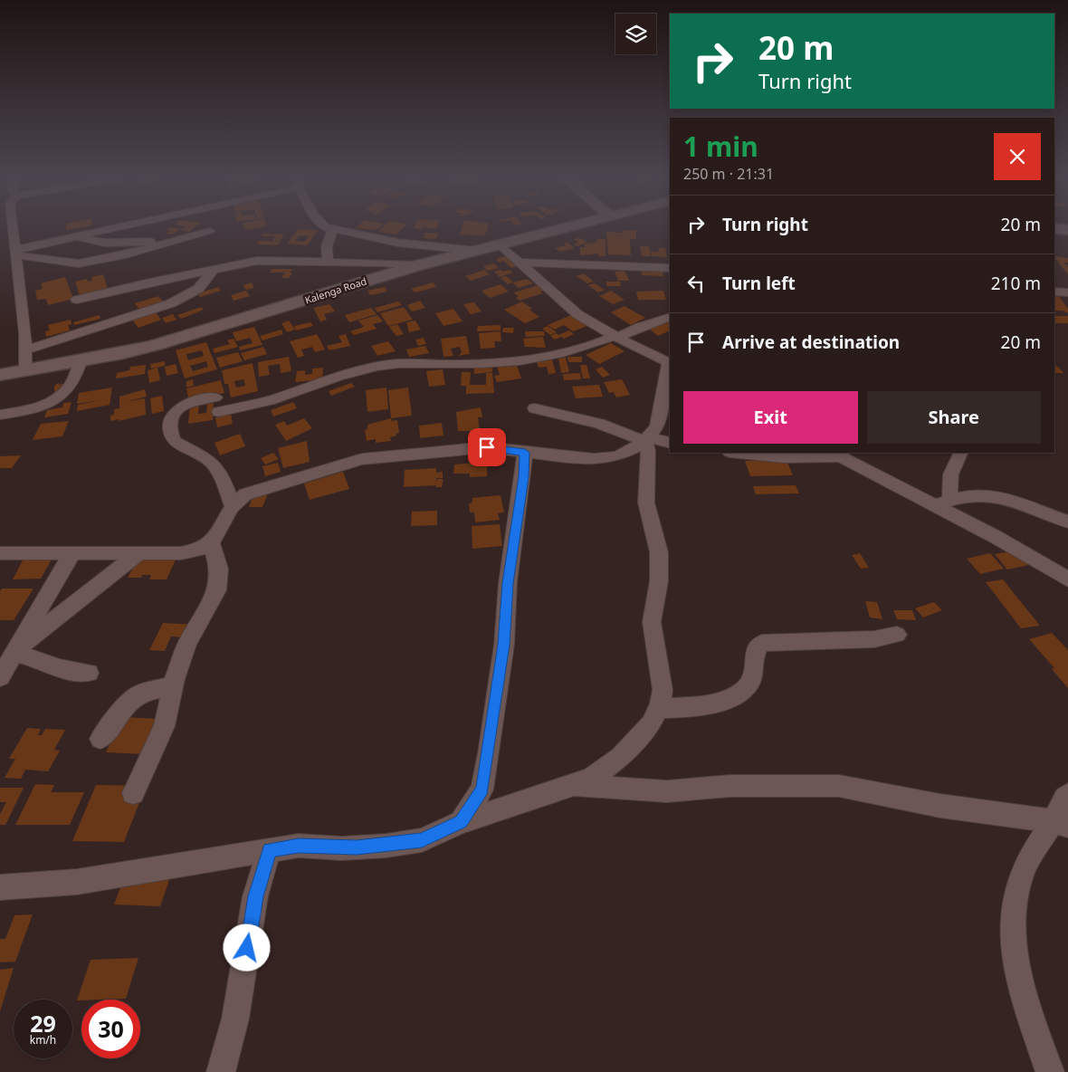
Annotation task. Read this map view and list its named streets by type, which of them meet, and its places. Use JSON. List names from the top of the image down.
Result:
{
  "streets": {
    "main road": ["Kalenga Road"]
  },
  "page": {
    "turn": ["20 m", "Turn right"],
    "heading": ["1 min", "250 m · 21:31"],
    "list": [
      {
        "name": "Turn right",
        "value": "20 m"
      },
      {
        "name": "Turn left",
        "value": "210 m"
      },
      {
        "name": "Arrive at destination",
        "value": "20 m"
      }
    ],
    "buttons": ["Exit", "Share"],
    "speed": "29 km/h",
    "limit": "30"
  }
}
